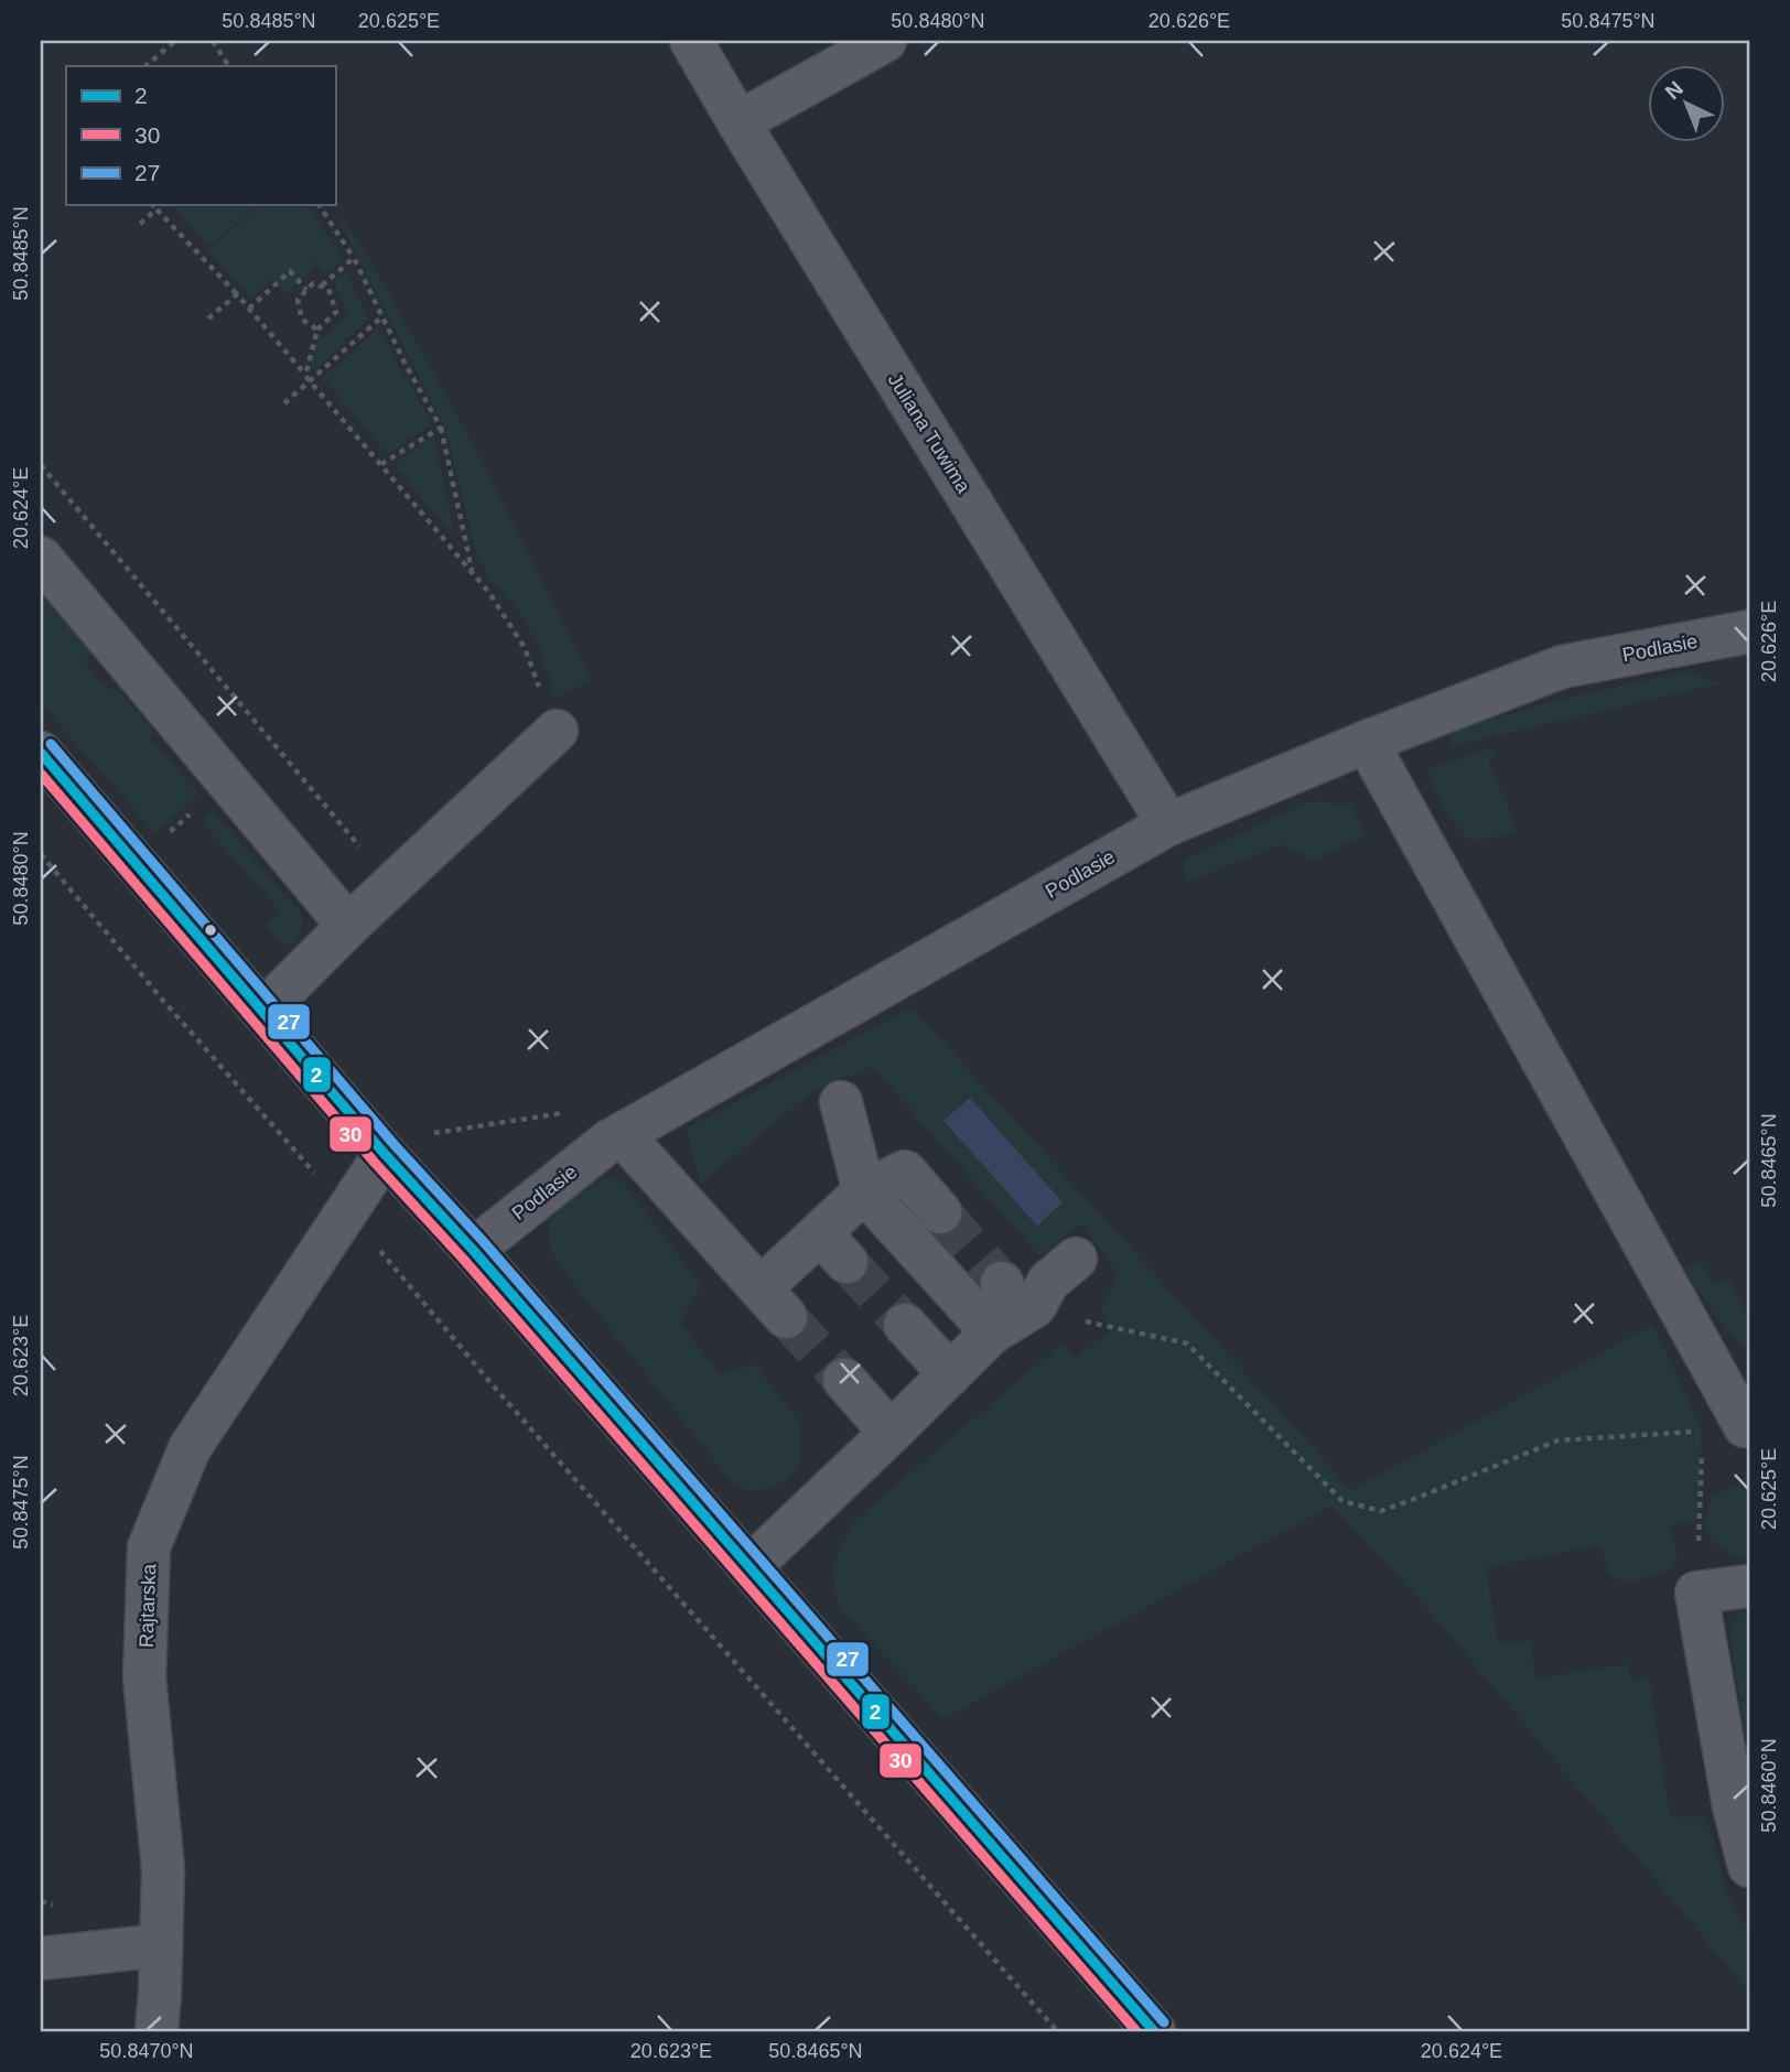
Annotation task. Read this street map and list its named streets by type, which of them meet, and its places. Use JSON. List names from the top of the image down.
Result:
{
  "streets": {
    "street": ["Juliana Tuwima", "Podlasie", "Rajtarska"]
  },
  "crossings": [
    ["Juliana Tuwima", "Podlasie"]
  ],
  "lines": ["transit line 27", "transit line 2", "transit line 30"],
  "legend": ["2", "30", "27"],
  "north": "top left",
  "coordinates": [
    "50.8485°N",
    "20.625°E",
    "50.8480°N",
    "20.626°E",
    "50.8475°N",
    "20.624°E",
    "50.8465°N",
    "20.623°E",
    "50.8460°N",
    "50.8470°N"
  ]
}
